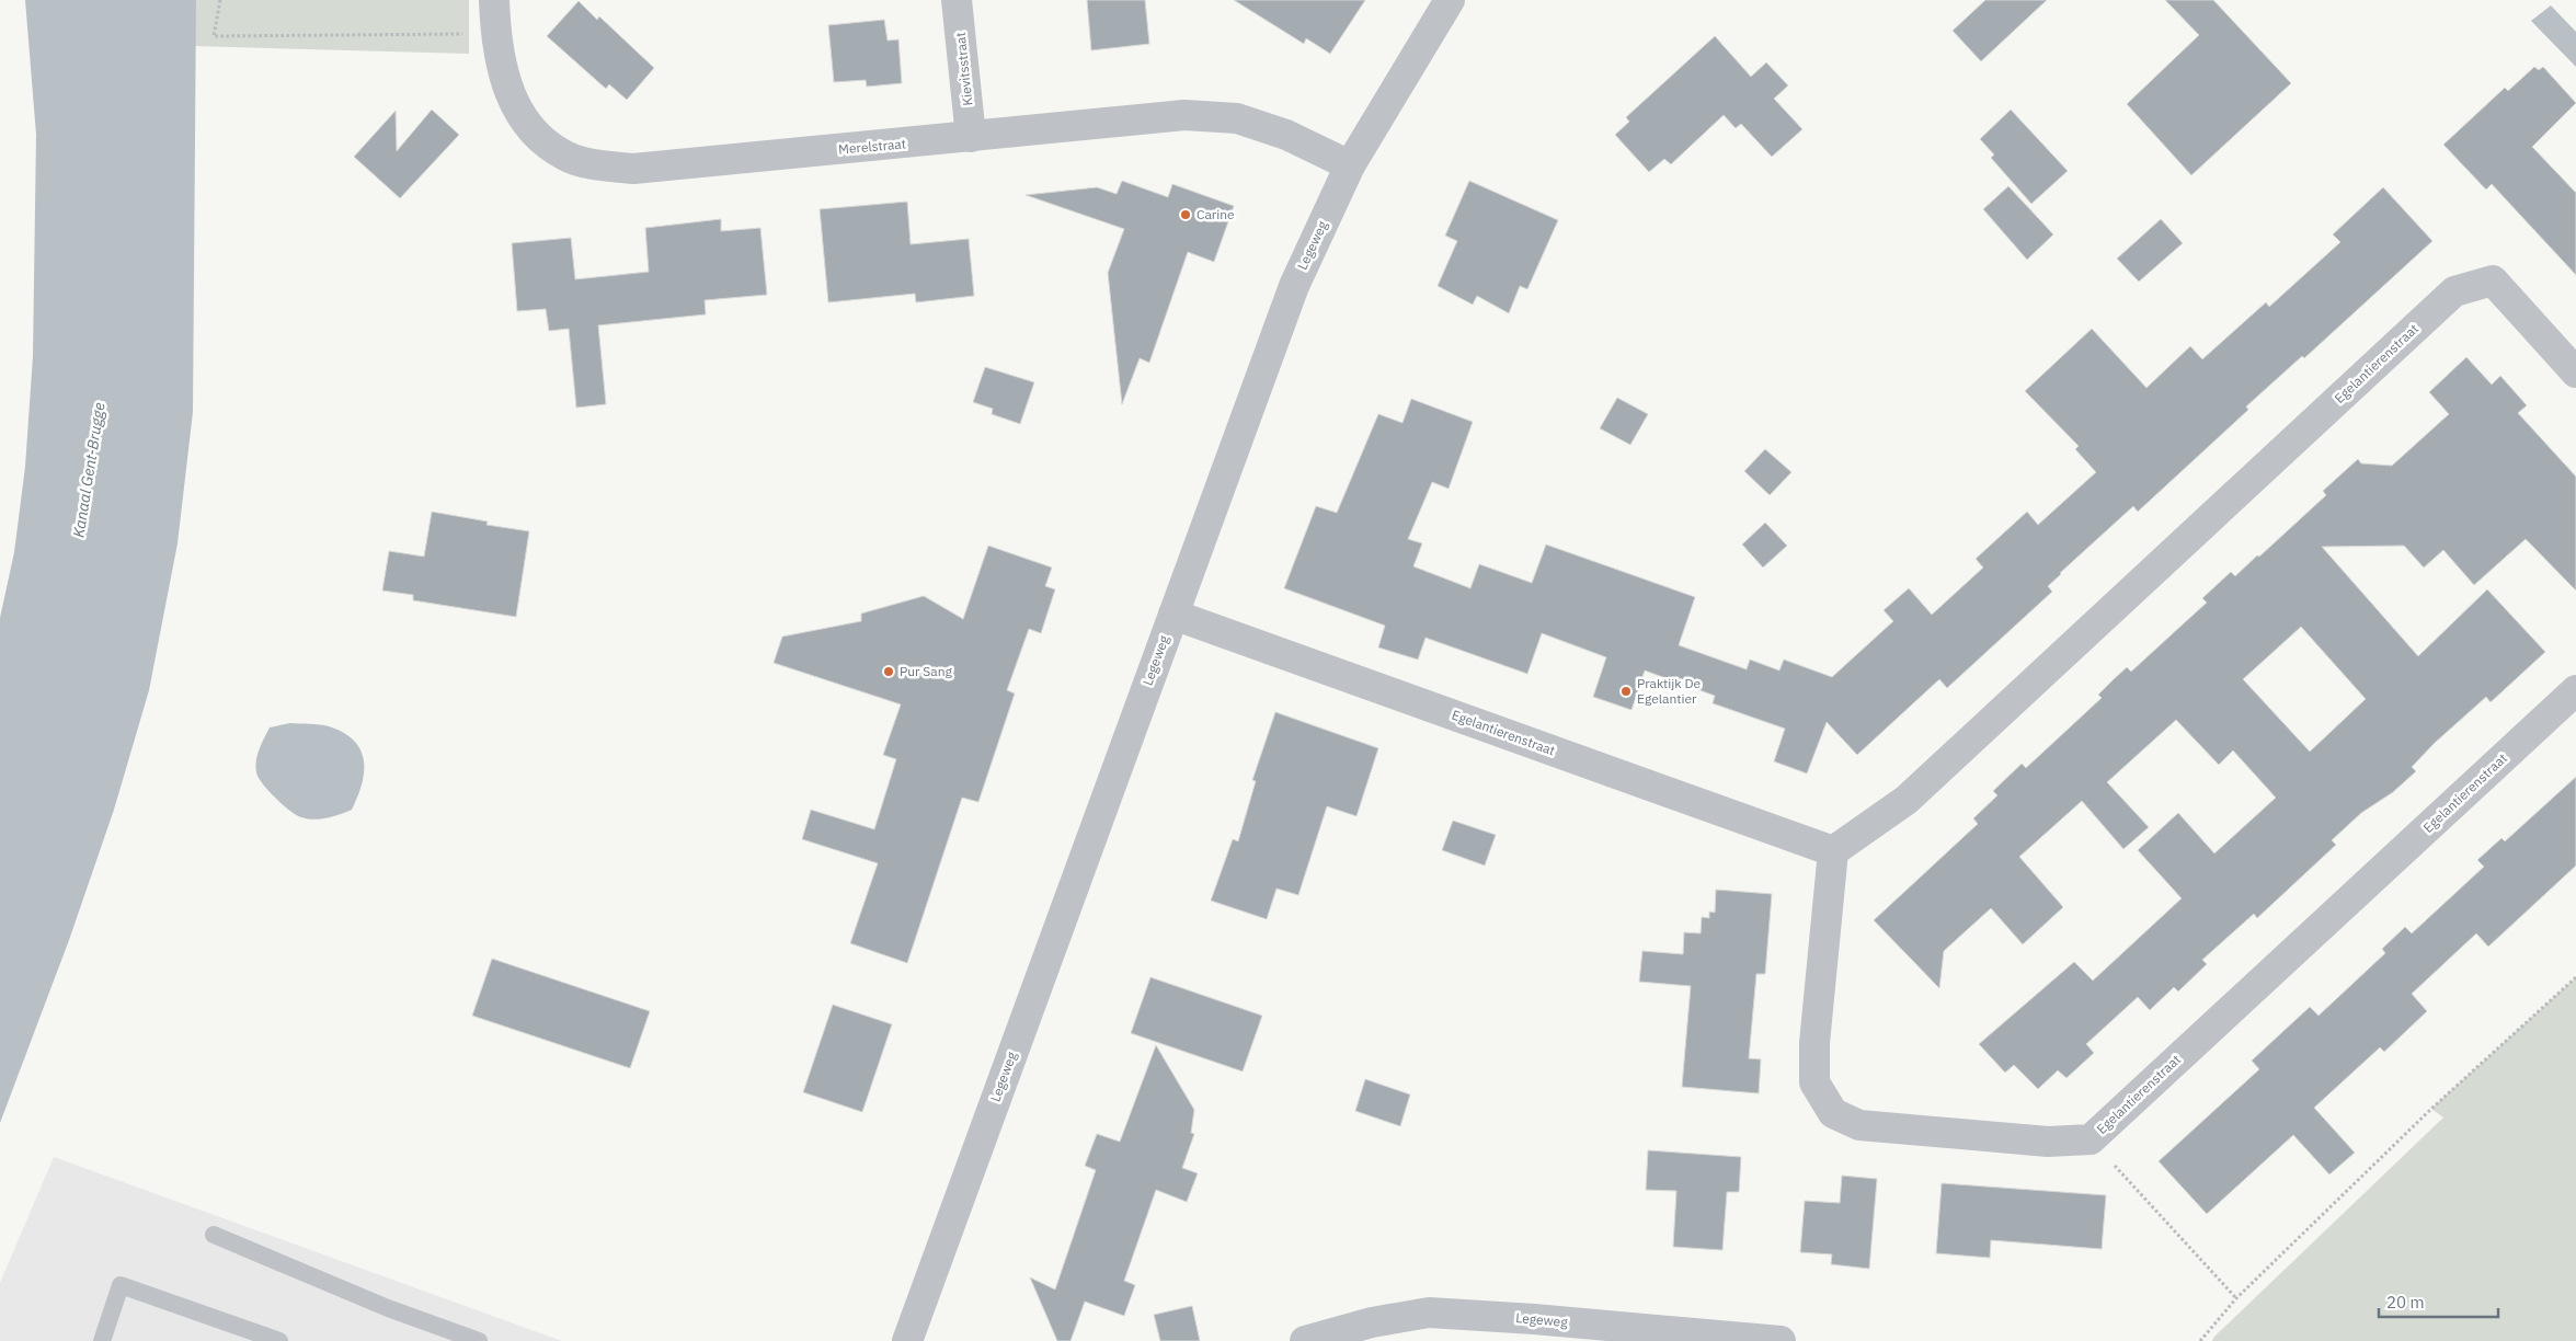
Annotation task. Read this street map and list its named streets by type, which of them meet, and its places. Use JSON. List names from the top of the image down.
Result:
{
  "streets": {
    "street": [
      "Kievitsstraat",
      "Merelstraat",
      "Legeweg",
      "Egelantierenstraat"
    ]
  },
  "crossings": [
    ["Kievitsstraat", "Merelstraat"],
    ["Merelstraat", "Legeweg"],
    ["Legeweg", "Egelantierenstraat"]
  ],
  "water": ["Kanaal Gent-Brugge"],
  "places": ["Carine", "Pur Sang", "Praktijk De Egelantier"],
  "scale_bar": "20 m"
}
